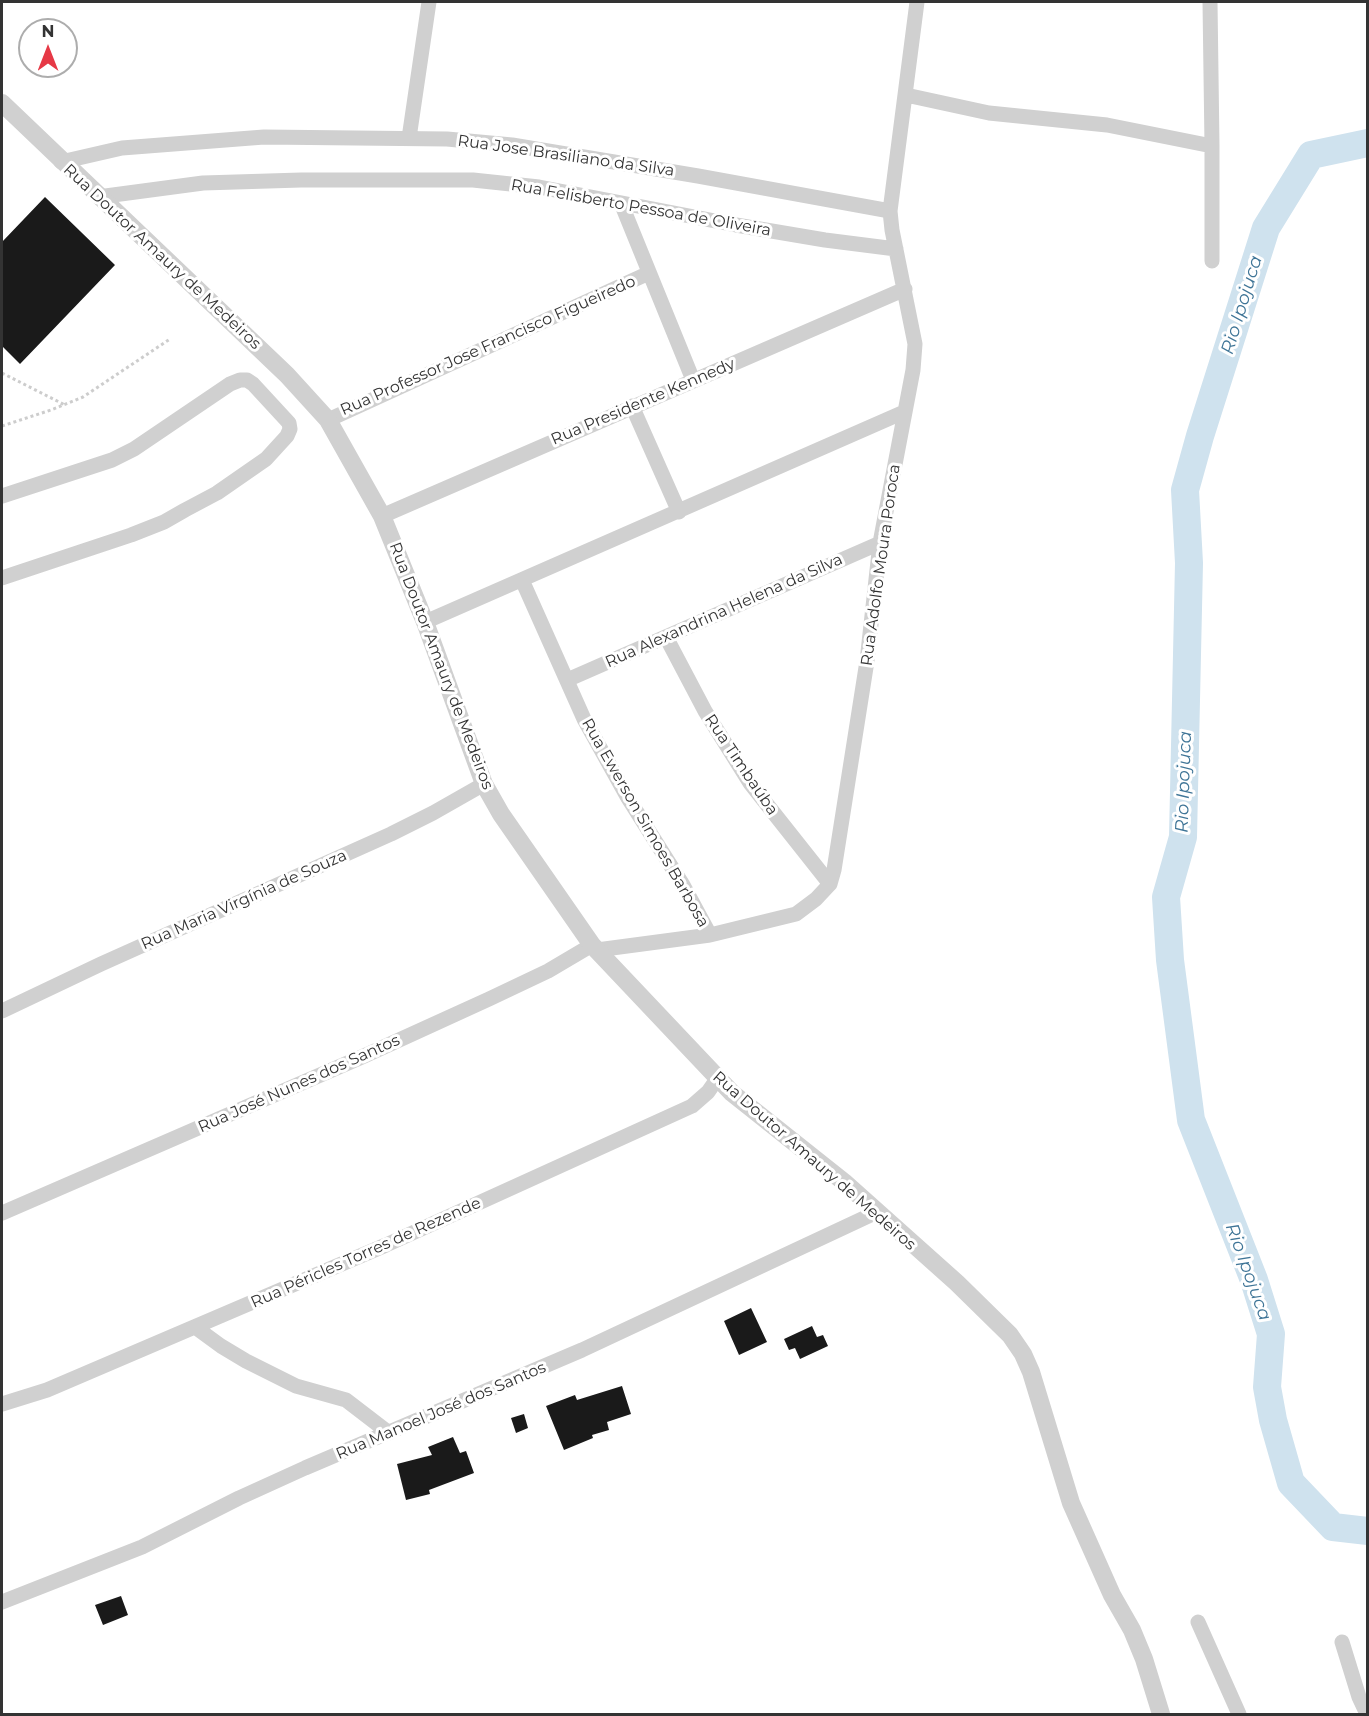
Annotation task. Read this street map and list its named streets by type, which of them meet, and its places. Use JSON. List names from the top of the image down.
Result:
{
  "streets": {
    "street": [
      "Rua Jose Brasiliano da Silva",
      "Rua Felisberto Pessoa de Oliveira",
      "Rua Doutor Amaury de Medeiros",
      "Rua Professor Jose Francisco Figueiredo",
      "Rua Presidente Kennedy",
      "Rua Adolfo Moura Poroca",
      "Rua Alexandrina Helena da Silva",
      "Rua Timbaúba",
      "Rua Ewerson Simoes Barbosa",
      "Rua Maria Virgínia de Souza",
      "Rua José Nunes dos Santos",
      "Rua Péricles Torres de Rezende",
      "Rua Manoel José dos Santos"
    ]
  },
  "crossings": [
    ["Rua Jose Brasiliano da Silva", "Rua Doutor Amaury de Medeiros"],
    ["Rua Jose Brasiliano da Silva", "Rua Adolfo Moura Poroca"],
    ["Rua Felisberto Pessoa de Oliveira", "Rua Doutor Amaury de Medeiros"],
    ["Rua Felisberto Pessoa de Oliveira", "Rua Adolfo Moura Poroca"],
    ["Rua Doutor Amaury de Medeiros", "Rua Professor Jose Francisco Figueiredo"],
    ["Rua Doutor Amaury de Medeiros", "Rua Presidente Kennedy"],
    ["Rua Doutor Amaury de Medeiros", "Rua Maria Virgínia de Souza"],
    ["Rua Doutor Amaury de Medeiros", "Rua José Nunes dos Santos"],
    ["Rua Doutor Amaury de Medeiros", "Rua Péricles Torres de Rezende"],
    ["Rua Doutor Amaury de Medeiros", "Rua Manoel José dos Santos"],
    ["Rua Presidente Kennedy", "Rua Adolfo Moura Poroca"],
    ["Rua Adolfo Moura Poroca", "Rua Alexandrina Helena da Silva"],
    ["Rua Adolfo Moura Poroca", "Rua Timbaúba"],
    ["Rua Alexandrina Helena da Silva", "Rua Timbaúba"],
    ["Rua Alexandrina Helena da Silva", "Rua Ewerson Simoes Barbosa"]
  ],
  "water": ["Rio Ipojuca"],
  "north": "top"
}
